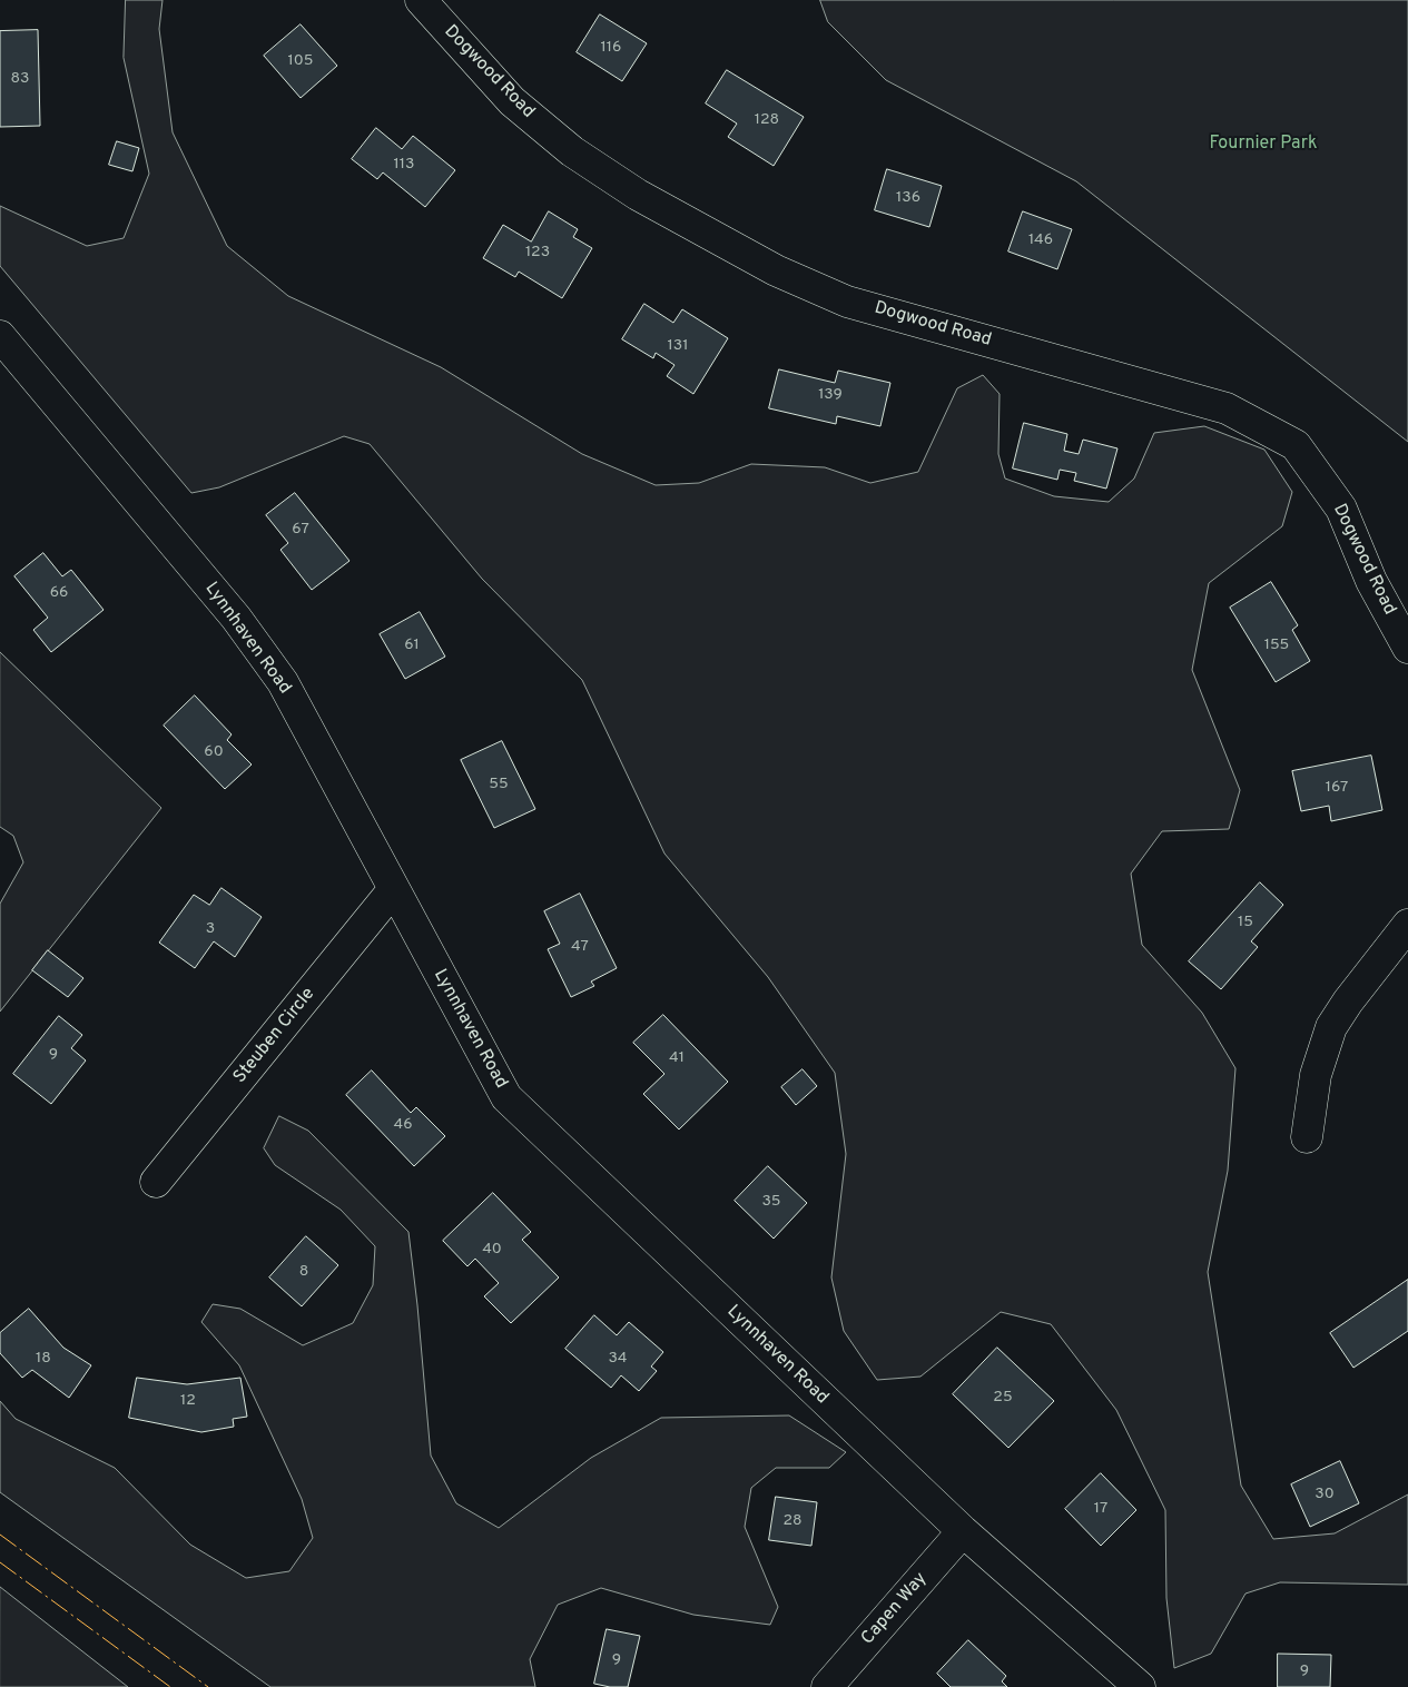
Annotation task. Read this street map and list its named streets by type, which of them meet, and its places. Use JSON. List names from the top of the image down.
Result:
{
  "streets": {
    "street": [
      "Dogwood Road",
      "Lynnhaven Road",
      "Steuben Circle",
      "Capen Way"
    ]
  },
  "crossings": [
    ["Lynnhaven Road", "Steuben Circle"],
    ["Lynnhaven Road", "Capen Way"]
  ],
  "parks": ["Fournier Park"],
  "house_numbers": [
    "116",
    "105",
    "83",
    "128",
    "113",
    "136",
    "146",
    "123",
    "131",
    "139",
    "67",
    "66",
    "61",
    "155",
    "60",
    "55",
    "167",
    "15",
    "3",
    "47",
    "9",
    "41",
    "46",
    "35",
    "40",
    "8",
    "18",
    "34",
    "25",
    "12",
    "30",
    "17",
    "28",
    "9",
    "9"
  ]
}
